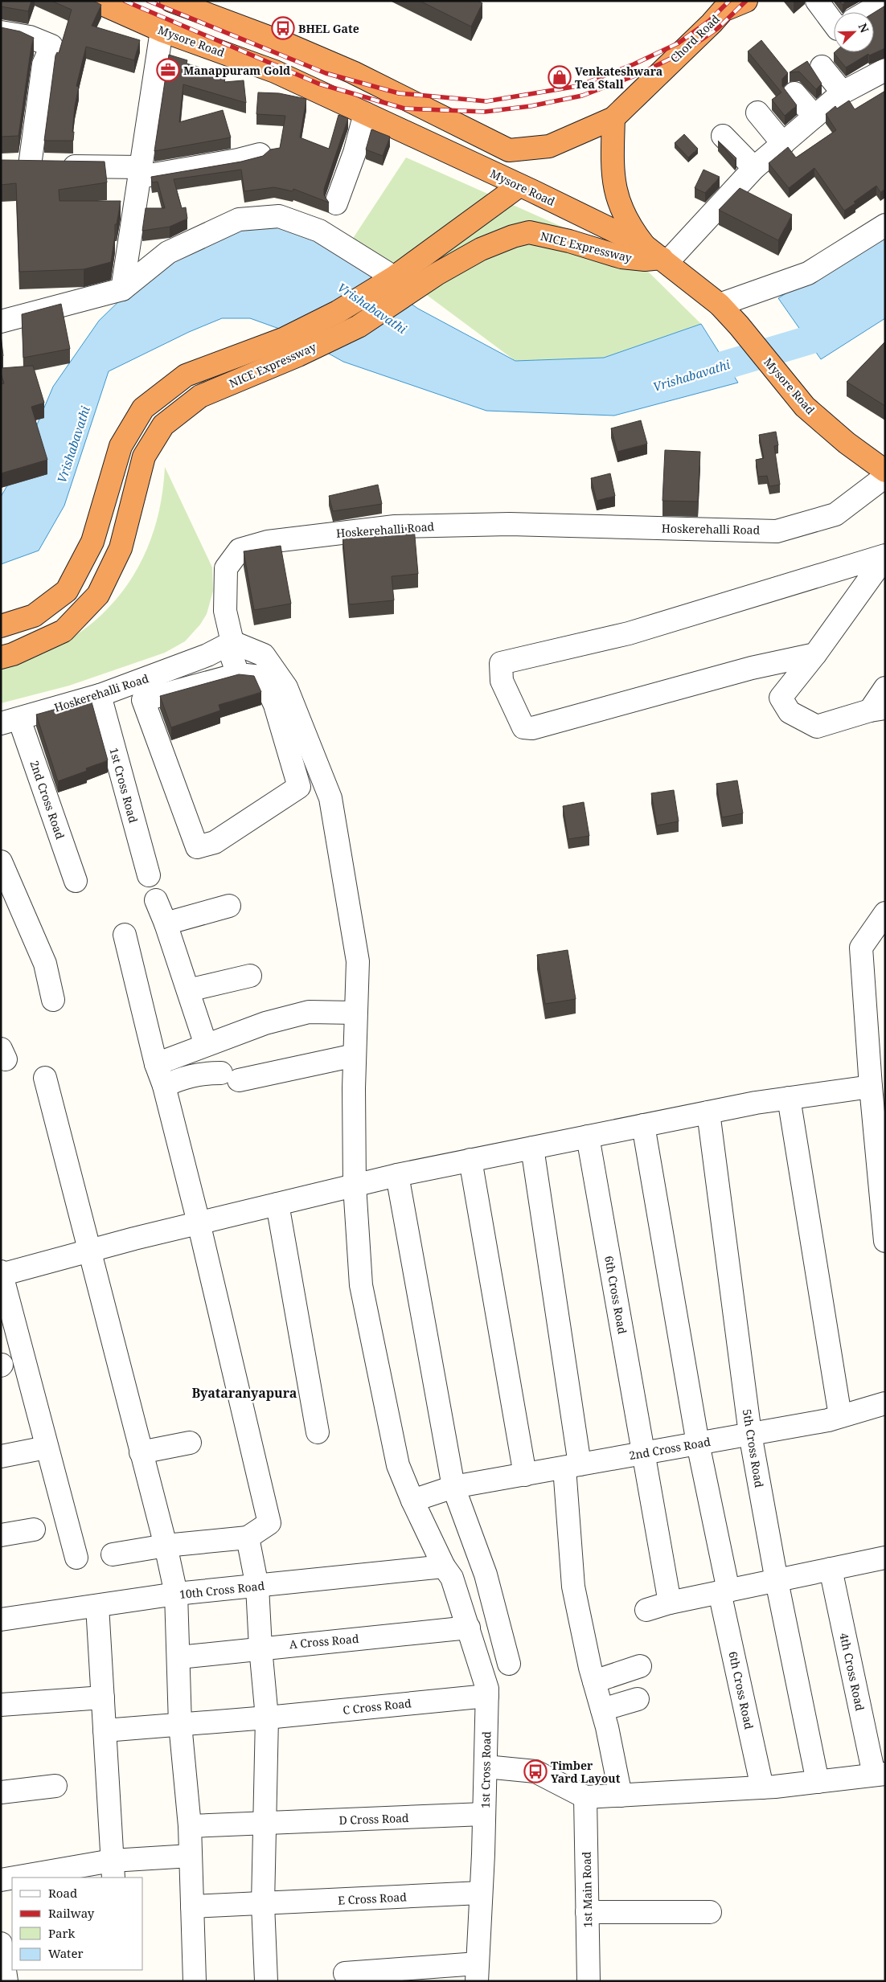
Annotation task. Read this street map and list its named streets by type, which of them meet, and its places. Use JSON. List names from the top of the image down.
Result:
{
  "streets": {
    "highway": ["Chord Road", "Mysore Road", "NICE Expressway"],
    "street": [
      "Hoskerehalli Road",
      "1st Cross Road",
      "2nd Cross Road",
      "6th Cross Road",
      "5th Cross Road",
      "10th Cross Road",
      "A Cross Road",
      "4th Cross Road",
      "C Cross Road",
      "D Cross Road",
      "1st Main Road",
      "E Cross Road"
    ]
  },
  "crossings": [
    ["Mysore Road", "NICE Expressway"],
    ["Hoskerehalli Road", "1st Cross Road"],
    ["Hoskerehalli Road", "2nd Cross Road"],
    ["1st Cross Road", "2nd Cross Road"],
    ["1st Cross Road", "10th Cross Road"],
    ["1st Cross Road", "A Cross Road"],
    ["1st Cross Road", "C Cross Road"],
    ["1st Cross Road", "D Cross Road"],
    ["1st Cross Road", "E Cross Road"],
    ["2nd Cross Road", "6th Cross Road"],
    ["2nd Cross Road", "5th Cross Road"]
  ],
  "districts": ["Byataranyapura"],
  "water": ["Vrishabavathi"],
  "places": {
    "bus stop": ["BHEL Gate", "Timber Yard Layout"],
    "office": ["Manappuram Gold"],
    "shop": ["Venkateshwara Tea Stall"]
  },
  "legend": [
    "Road",
    "Railway",
    "Park",
    "Water"
  ],
  "north": "top right"
}
